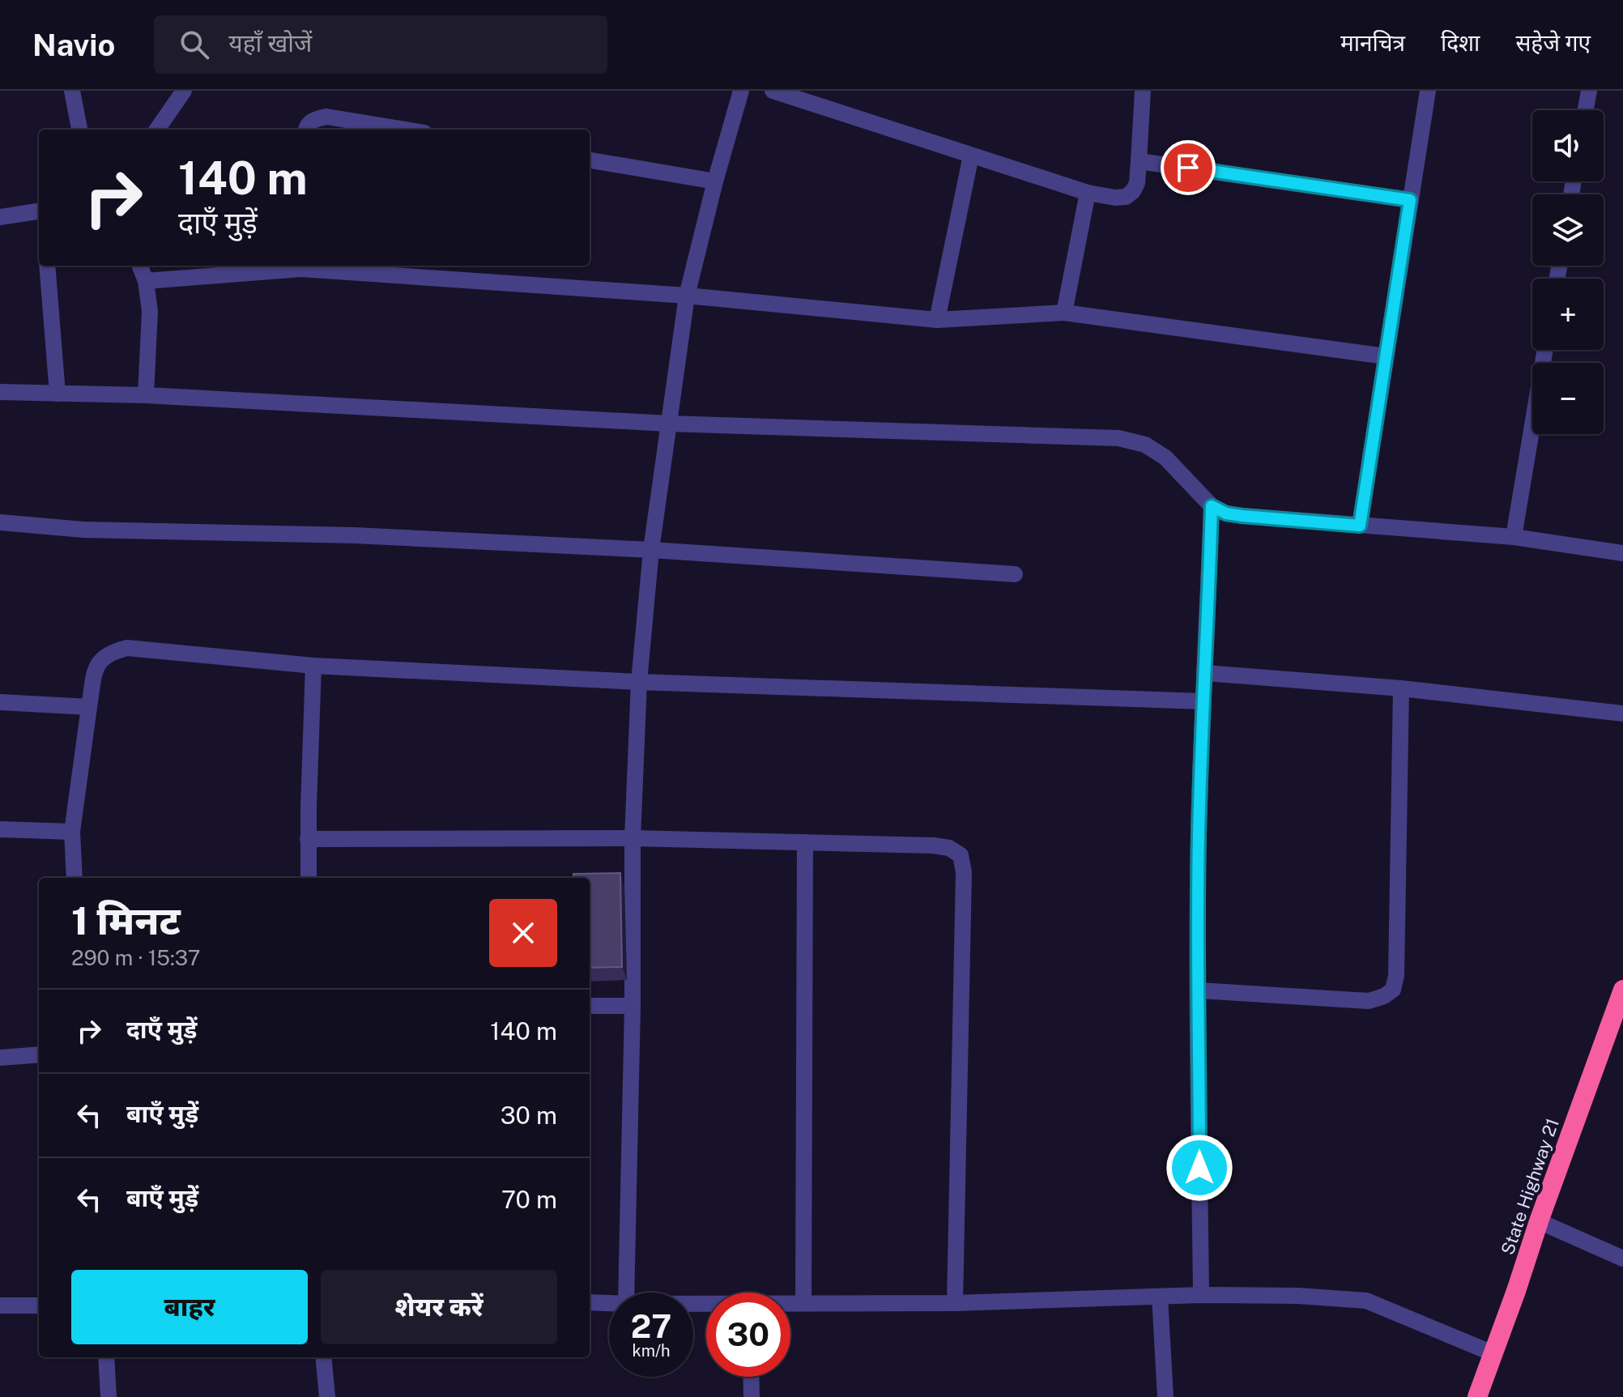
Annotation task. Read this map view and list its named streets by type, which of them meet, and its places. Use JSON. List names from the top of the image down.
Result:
{
  "streets": {
    "highway": ["State Highway 21"]
  },
  "page": {
    "header": "Navio",
    "search": "यहाँ खोजें",
    "nav": ["मानचित्र", "दिशा", "सहेजे गए"],
    "map_buttons": ["+", "−"],
    "turn": ["140 m", "दाएँ मुड़ें"],
    "heading": ["1 मिनट", "290 m · 15:37"],
    "list": [
      {
        "name": "दाएँ मुड़ें",
        "value": "140 m"
      },
      {
        "name": "बाएँ मुड़ें",
        "value": "30 m"
      },
      {
        "name": "बाएँ मुड़ें",
        "value": "70 m"
      }
    ],
    "buttons": ["बाहर", "शेयर करें"],
    "speed": "27 km/h",
    "limit": "30"
  }
}
